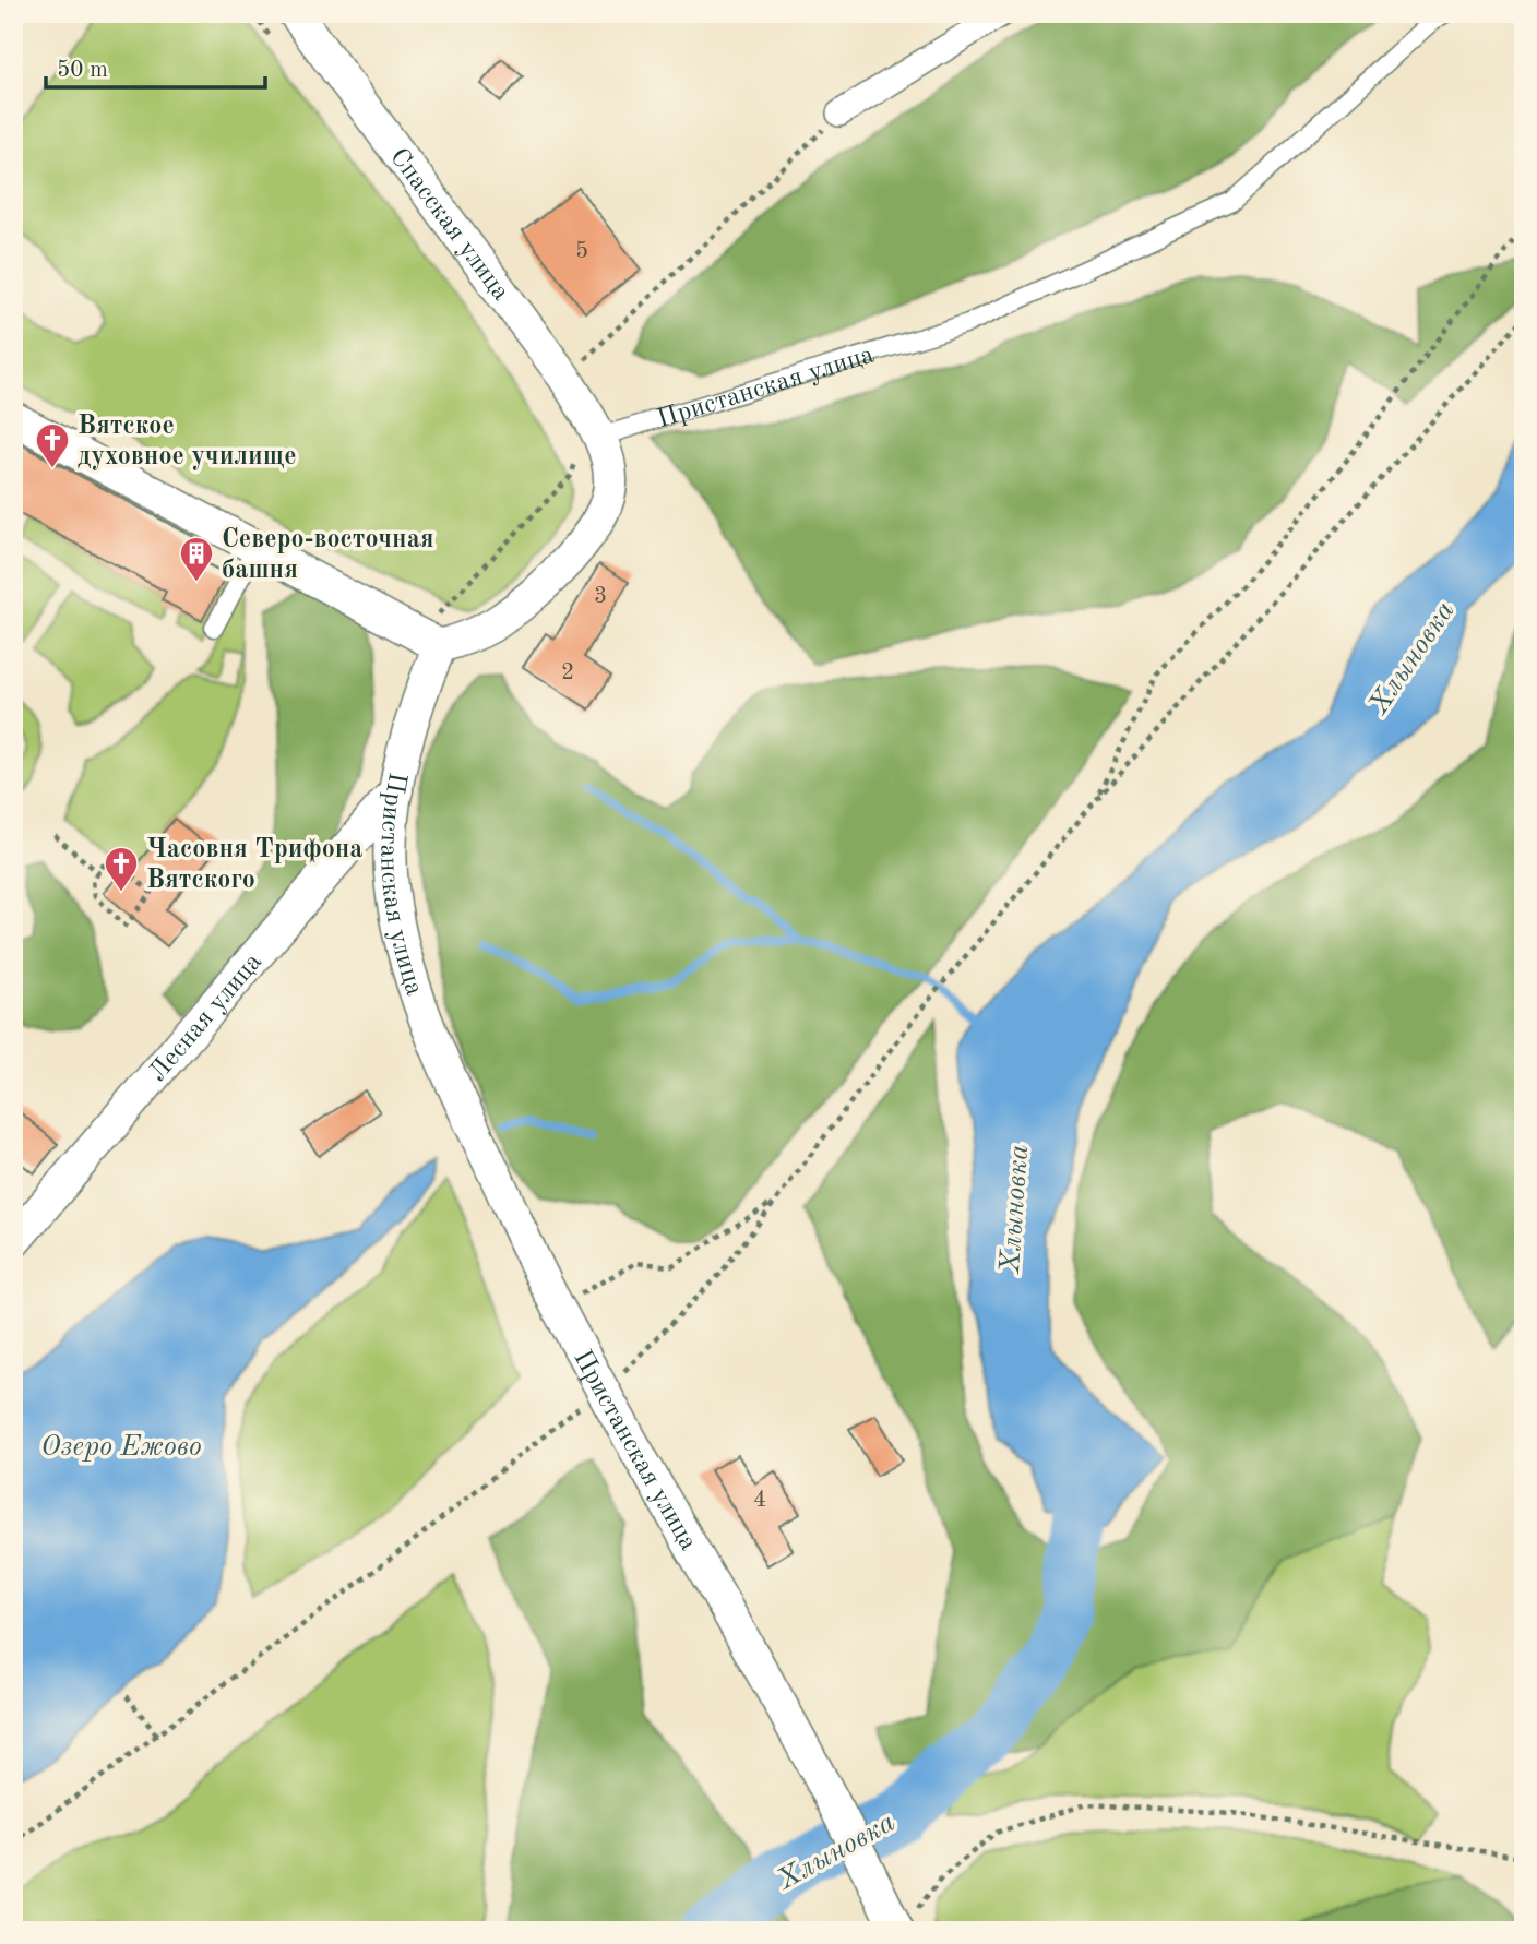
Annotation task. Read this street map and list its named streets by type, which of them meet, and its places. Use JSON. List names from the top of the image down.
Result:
{
  "streets": {
    "street": ["Спасская улица", "Пристанская улица", "Лесная улица"]
  },
  "crossings": [
    ["Спасская улица", "Пристанская улица"],
    ["Пристанская улица", "Лесная улица"]
  ],
  "water": ["Хлыновка", "Озеро Ежово"],
  "places": {
    "church": ["Вятское духовное училище", "Часовня Трифона Вятского"],
    "building": ["Северо-восточная башня"]
  },
  "house_numbers": [
    "5",
    "3",
    "2",
    "4"
  ],
  "scale_bar": "50 m"
}
